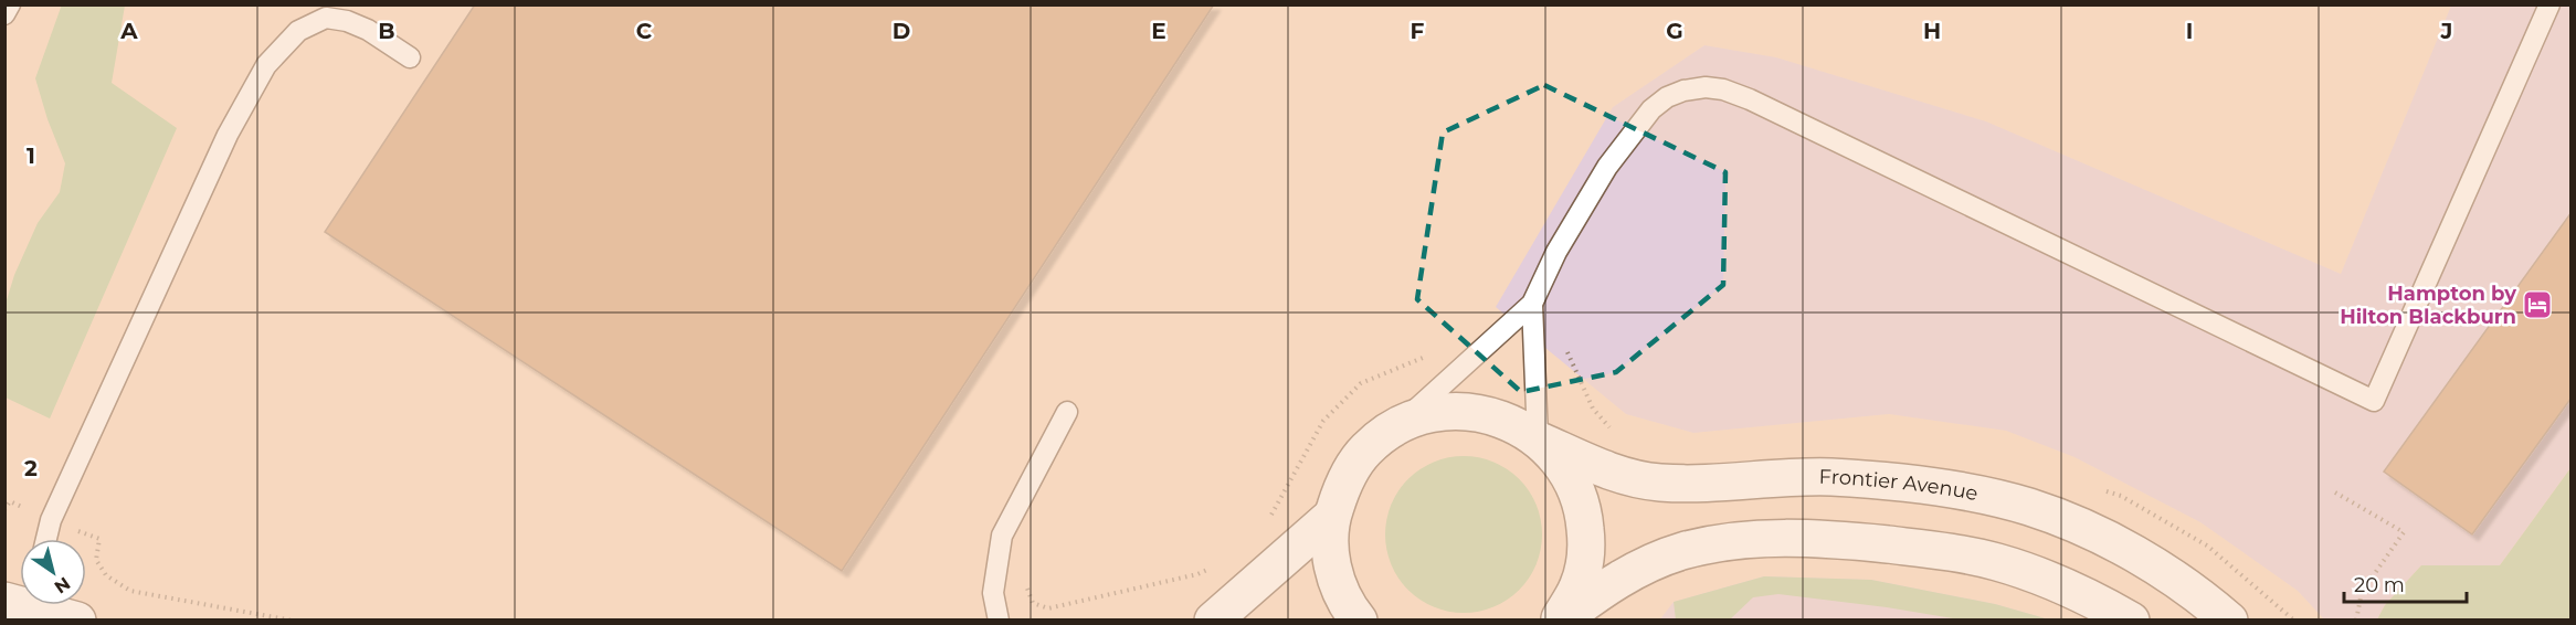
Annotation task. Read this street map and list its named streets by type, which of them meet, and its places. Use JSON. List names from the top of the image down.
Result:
{
  "streets": {
    "street": ["Frontier Avenue"]
  },
  "places": {
    "hotel": ["Hampton by Hilton Blackburn"]
  },
  "scale_bar": "20 m",
  "north": "bottom right",
  "grid": {
    "columns": [
      "A",
      "B",
      "C",
      "D",
      "E",
      "F",
      "G",
      "H",
      "I",
      "J"
    ],
    "rows": ["1", "2"]
  }
}
